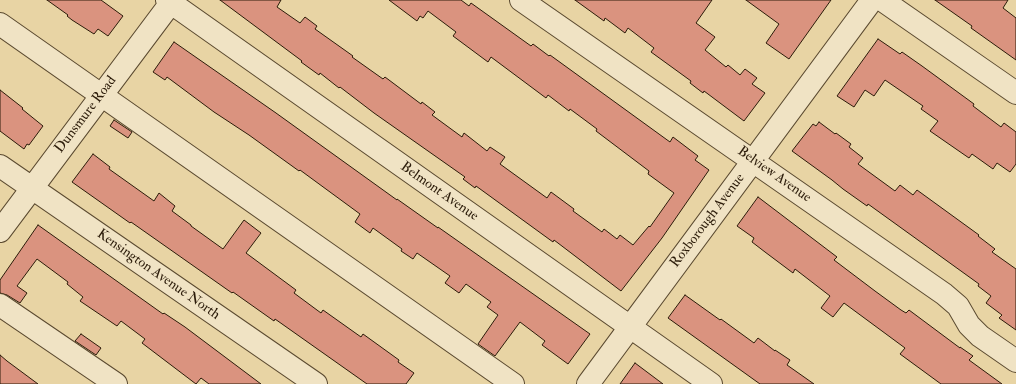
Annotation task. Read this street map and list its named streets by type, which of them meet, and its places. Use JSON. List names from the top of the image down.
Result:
{
  "streets": {
    "street": [
      "Dunsmure Road",
      "Belview Avenue",
      "Belmont Avenue",
      "Roxborough Avenue",
      "Kensington Avenue North"
    ]
  },
  "crossings": [
    ["Dunsmure Road", "Belmont Avenue"],
    ["Dunsmure Road", "Kensington Avenue North"],
    ["Belview Avenue", "Roxborough Avenue"],
    ["Belmont Avenue", "Roxborough Avenue"]
  ]
}
